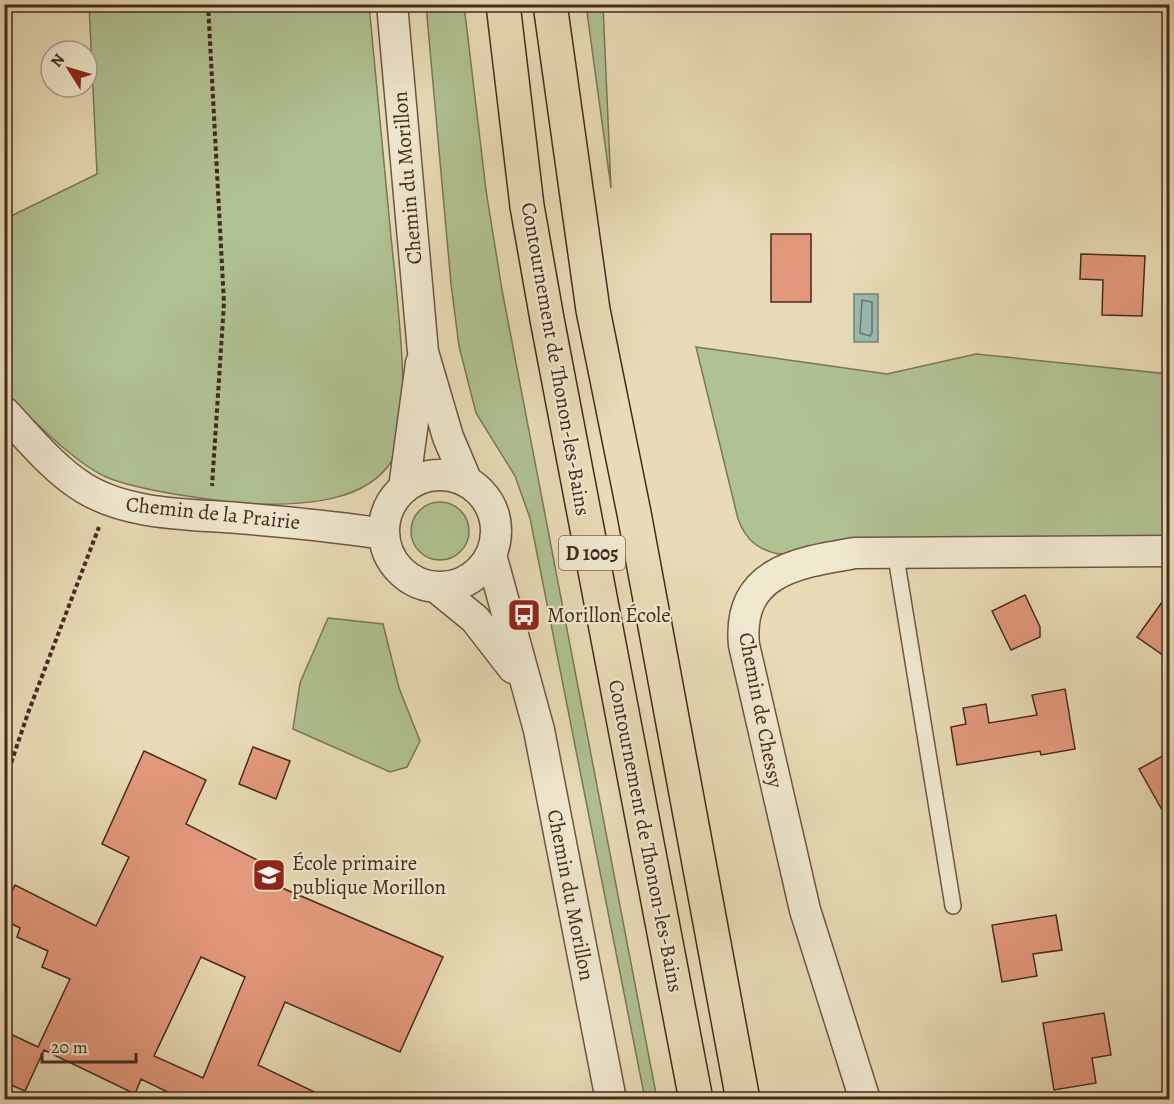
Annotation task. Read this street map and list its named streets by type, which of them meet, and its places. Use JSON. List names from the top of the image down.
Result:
{
  "streets": {
    "highway": ["Contournement de Thonon-les-Bains", "D 1005"],
    "street": ["Chemin du Morillon", "Chemin de la Prairie", "Chemin de Chessy"]
  },
  "crossings": [
    ["Chemin du Morillon", "Chemin de la Prairie"]
  ],
  "places": {
    "bus stop": ["Morillon École"],
    "school or university": ["École primaire publique Morillon"]
  },
  "scale_bar": "20 m",
  "north": "top left"
}
